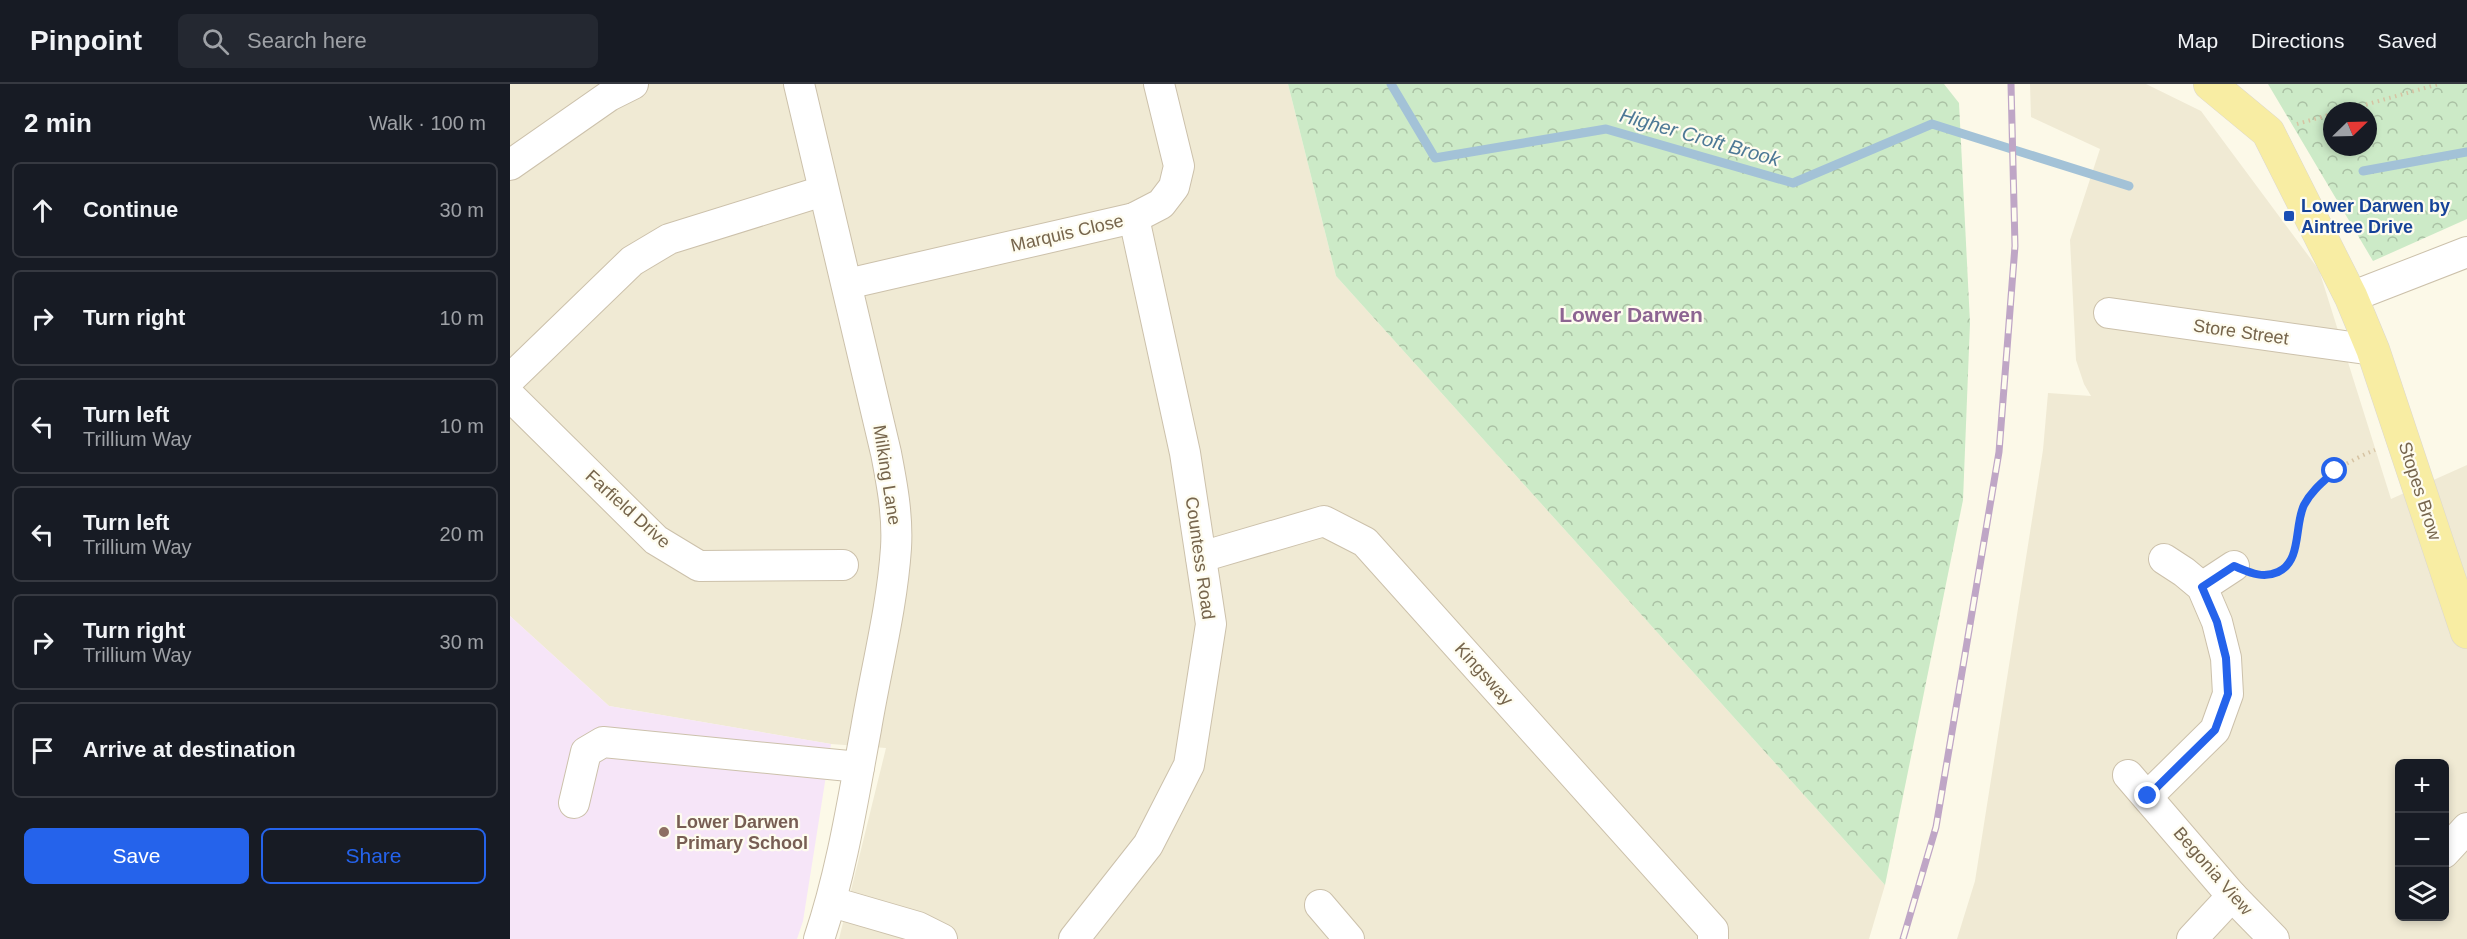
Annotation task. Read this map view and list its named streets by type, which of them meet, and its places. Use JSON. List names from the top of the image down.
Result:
{
  "streets": {
    "main road": ["Stopes Brow"],
    "street": [
      "Marquis Close",
      "Store Street",
      "Milking Lane",
      "Farfield Drive",
      "Countess Road",
      "Kingsway",
      "Begonia View"
    ]
  },
  "crossings": [
    ["Marquis Close", "Milking Lane"],
    ["Marquis Close", "Countess Road"],
    ["Store Street", "Stopes Brow"],
    ["Countess Road", "Kingsway"]
  ],
  "districts": ["Lower Darwen"],
  "water": ["Higher Croft Brook"],
  "places": {
    "transit": ["Lower Darwen by Aintree Drive"],
    "other": ["Lower Darwen Primary School"]
  },
  "north": "top right",
  "page": {
    "header": "Pinpoint",
    "search": "Search here",
    "nav": ["Map", "Directions", "Saved"],
    "heading": ["2 min", "Walk · 100 m"],
    "list": [
      ["Continue", "30 m"],
      ["Turn right", "10 m"],
      ["Turn left", "Trillium Way", "10 m"],
      ["Turn left", "Trillium Way", "20 m"],
      ["Turn right", "Trillium Way", "30 m"],
      "Arrive at destination"
    ],
    "map_buttons": ["+", "−"],
    "buttons": ["Save", "Share"]
  }
}
